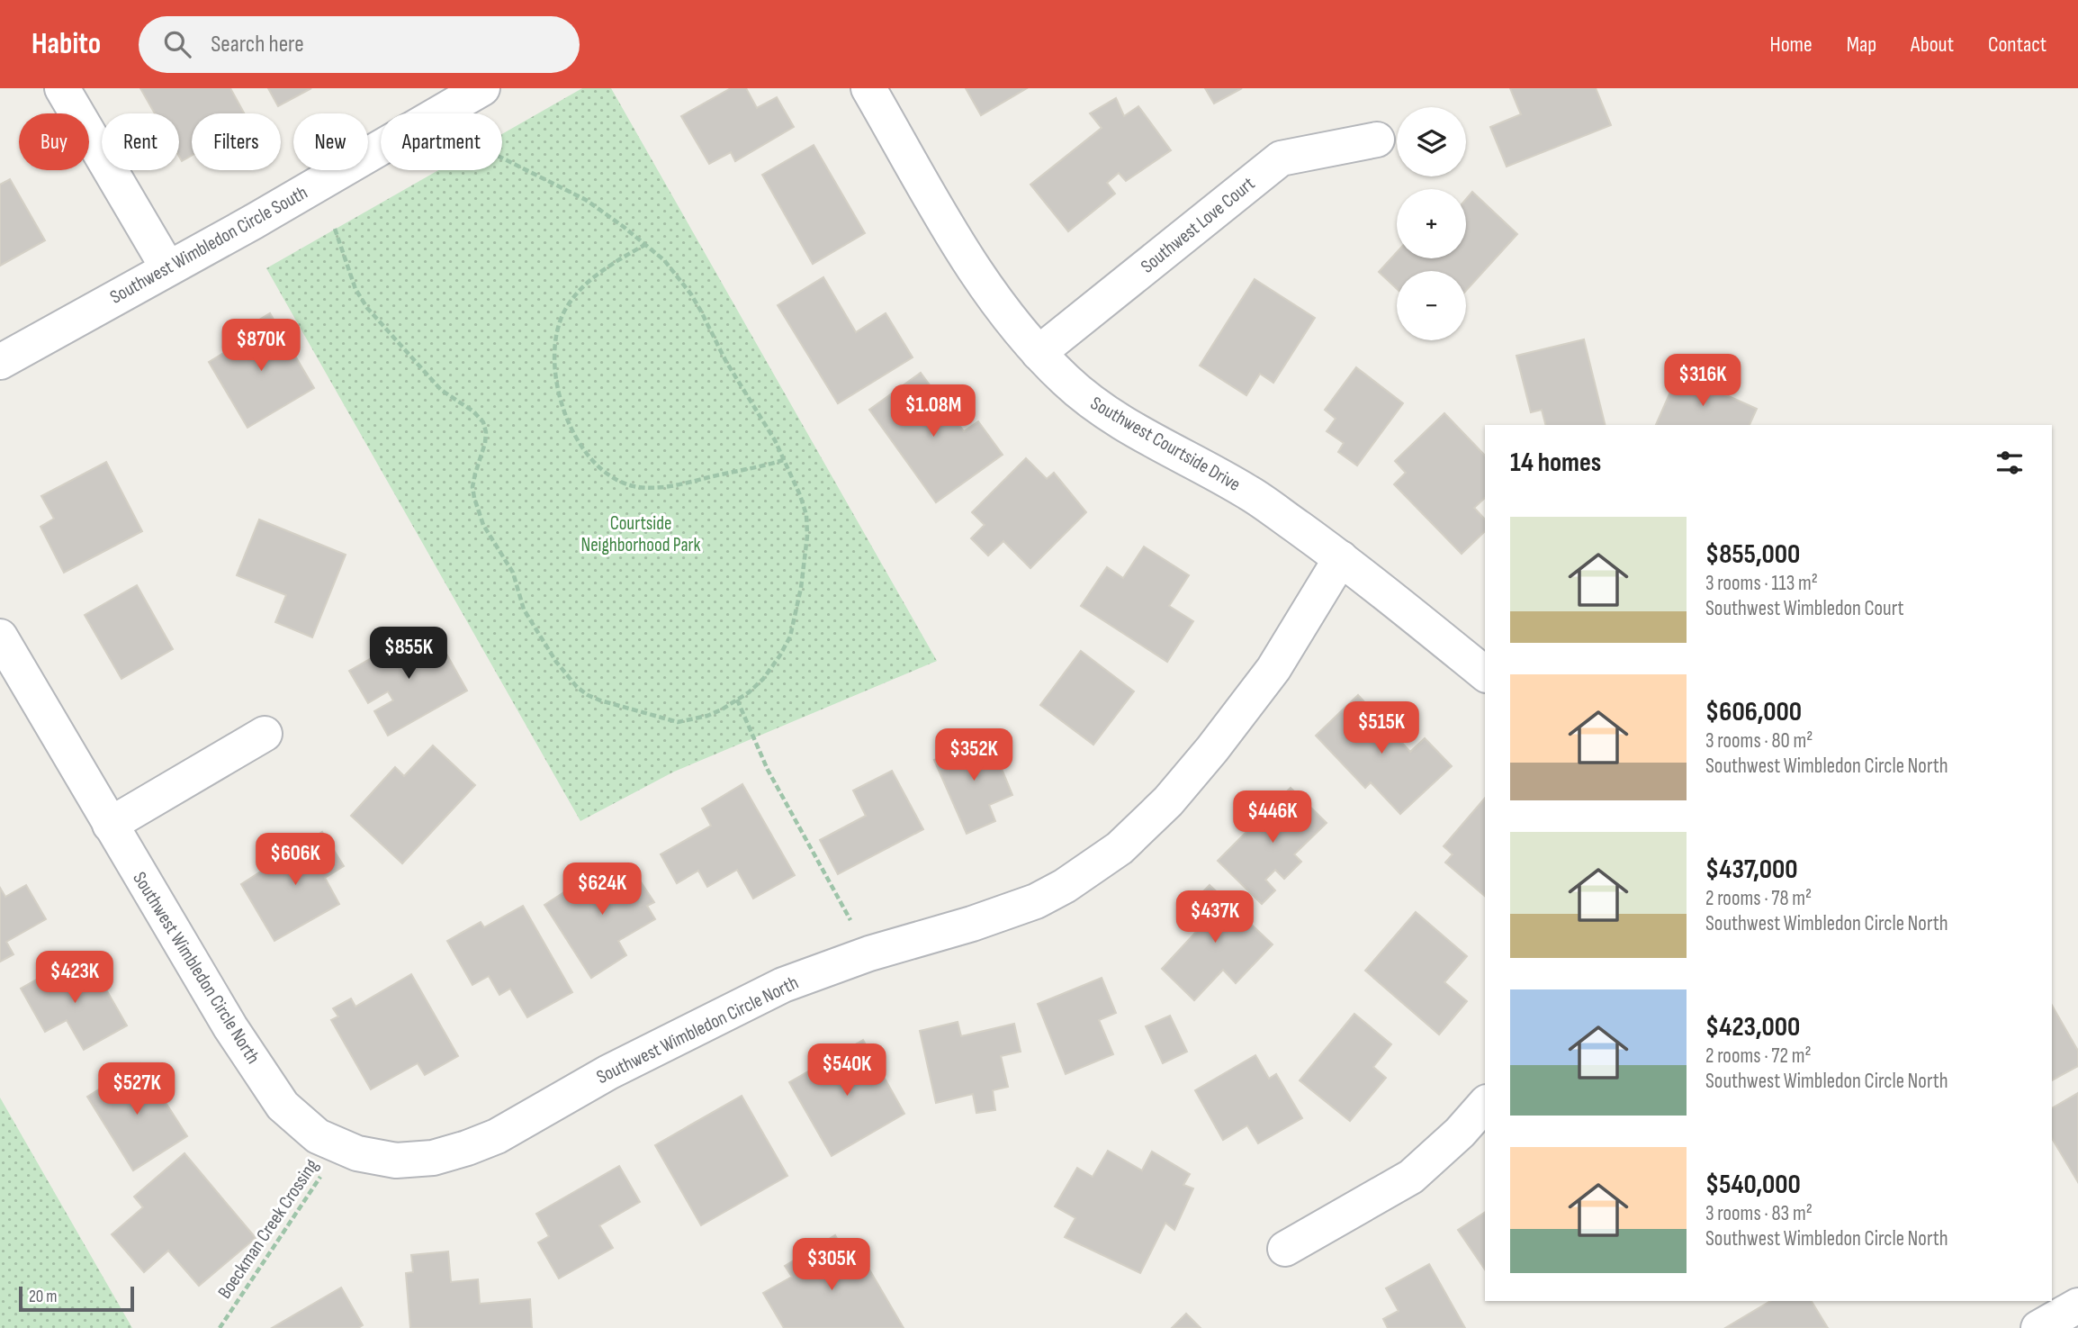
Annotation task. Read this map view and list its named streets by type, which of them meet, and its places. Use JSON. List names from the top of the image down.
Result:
{
  "streets": {
    "street": [
      "Southwest Love Court",
      "Southwest Wimbledon Circle South",
      "Southwest Courtside Drive",
      "Southwest Wimbledon Circle North"
    ],
    "path": ["Boeckman Creek Crossing"]
  },
  "crossings": [
    ["Southwest Love Court", "Southwest Courtside Drive"],
    ["Southwest Courtside Drive", "Southwest Wimbledon Circle North"],
    ["Southwest Wimbledon Circle North", "Boeckman Creek Crossing"]
  ],
  "parks": ["Courtside Neighborhood Park"],
  "scale_bar": "20 m",
  "page": {
    "header": "Habito",
    "search": "Search here",
    "nav": [
      "Home",
      "Map",
      "About",
      "Contact"
    ],
    "map_buttons": ["+", "−"],
    "chip": [
      "Buy",
      "Rent",
      "Filters",
      "New",
      "Apartment"
    ],
    "price": [
      "$870K",
      "$316K",
      "$1.08M",
      "$855K",
      "$515K",
      "$352K",
      "$446K",
      "$606K",
      "$624K",
      "$437K",
      "$423K",
      "$540K",
      "$527K",
      "$305K"
    ],
    "heading": "14 homes",
    "list": [
      {
        "name": "$855,000",
        "note": "3 rooms · 113 m² · Southwest Wimbledon Court"
      },
      {
        "name": "$606,000",
        "note": "3 rooms · 80 m² · Southwest Wimbledon Circle North"
      },
      {
        "name": "$437,000",
        "note": "2 rooms · 78 m² · Southwest Wimbledon Circle North"
      },
      {
        "name": "$423,000",
        "note": "2 rooms · 72 m² · Southwest Wimbledon Circle North"
      },
      {
        "name": "$540,000",
        "note": "3 rooms · 83 m² · Southwest Wimbledon Circle North"
      }
    ],
    "scale": "20 m"
  }
}
